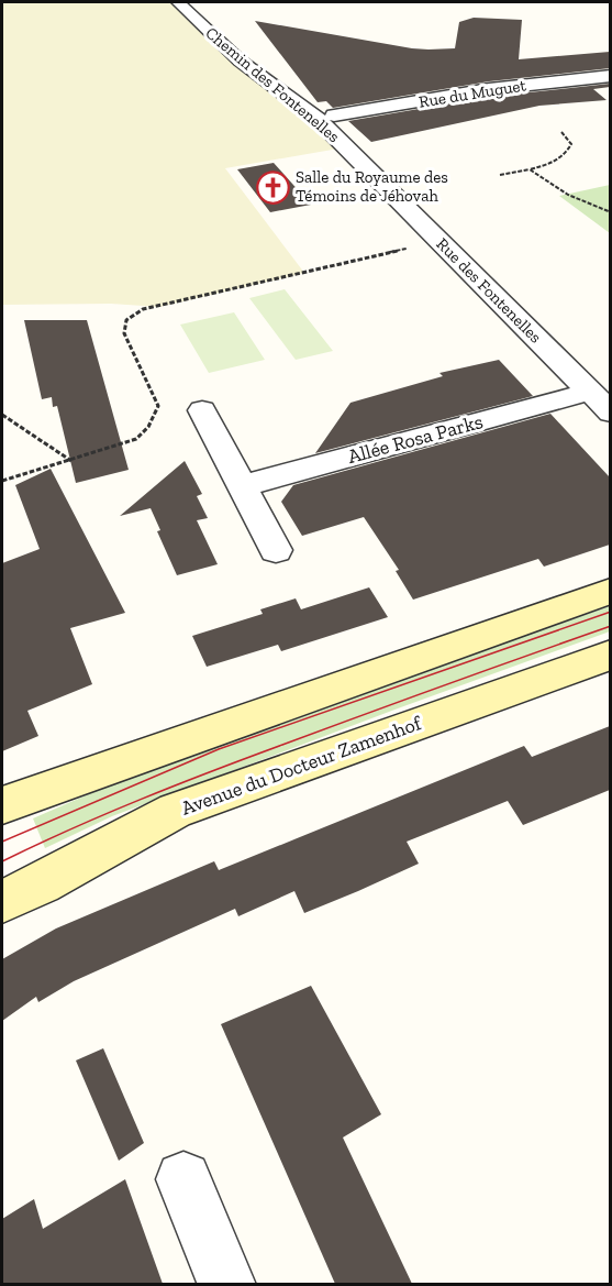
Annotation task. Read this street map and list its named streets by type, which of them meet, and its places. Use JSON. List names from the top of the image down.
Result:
{
  "streets": {
    "street": [
      "Chemin des Fontenelles",
      "Rue du Muguet",
      "Rue des Fontenelles",
      "Allée Rosa Parks",
      "Avenue du Docteur Zamenhof"
    ]
  },
  "crossings": [
    ["Chemin des Fontenelles", "Rue des Fontenelles"],
    ["Rue des Fontenelles", "Allée Rosa Parks"]
  ],
  "places": {
    "church": ["Salle du Royaume des Témoins de Jéhovah"]
  }
}
